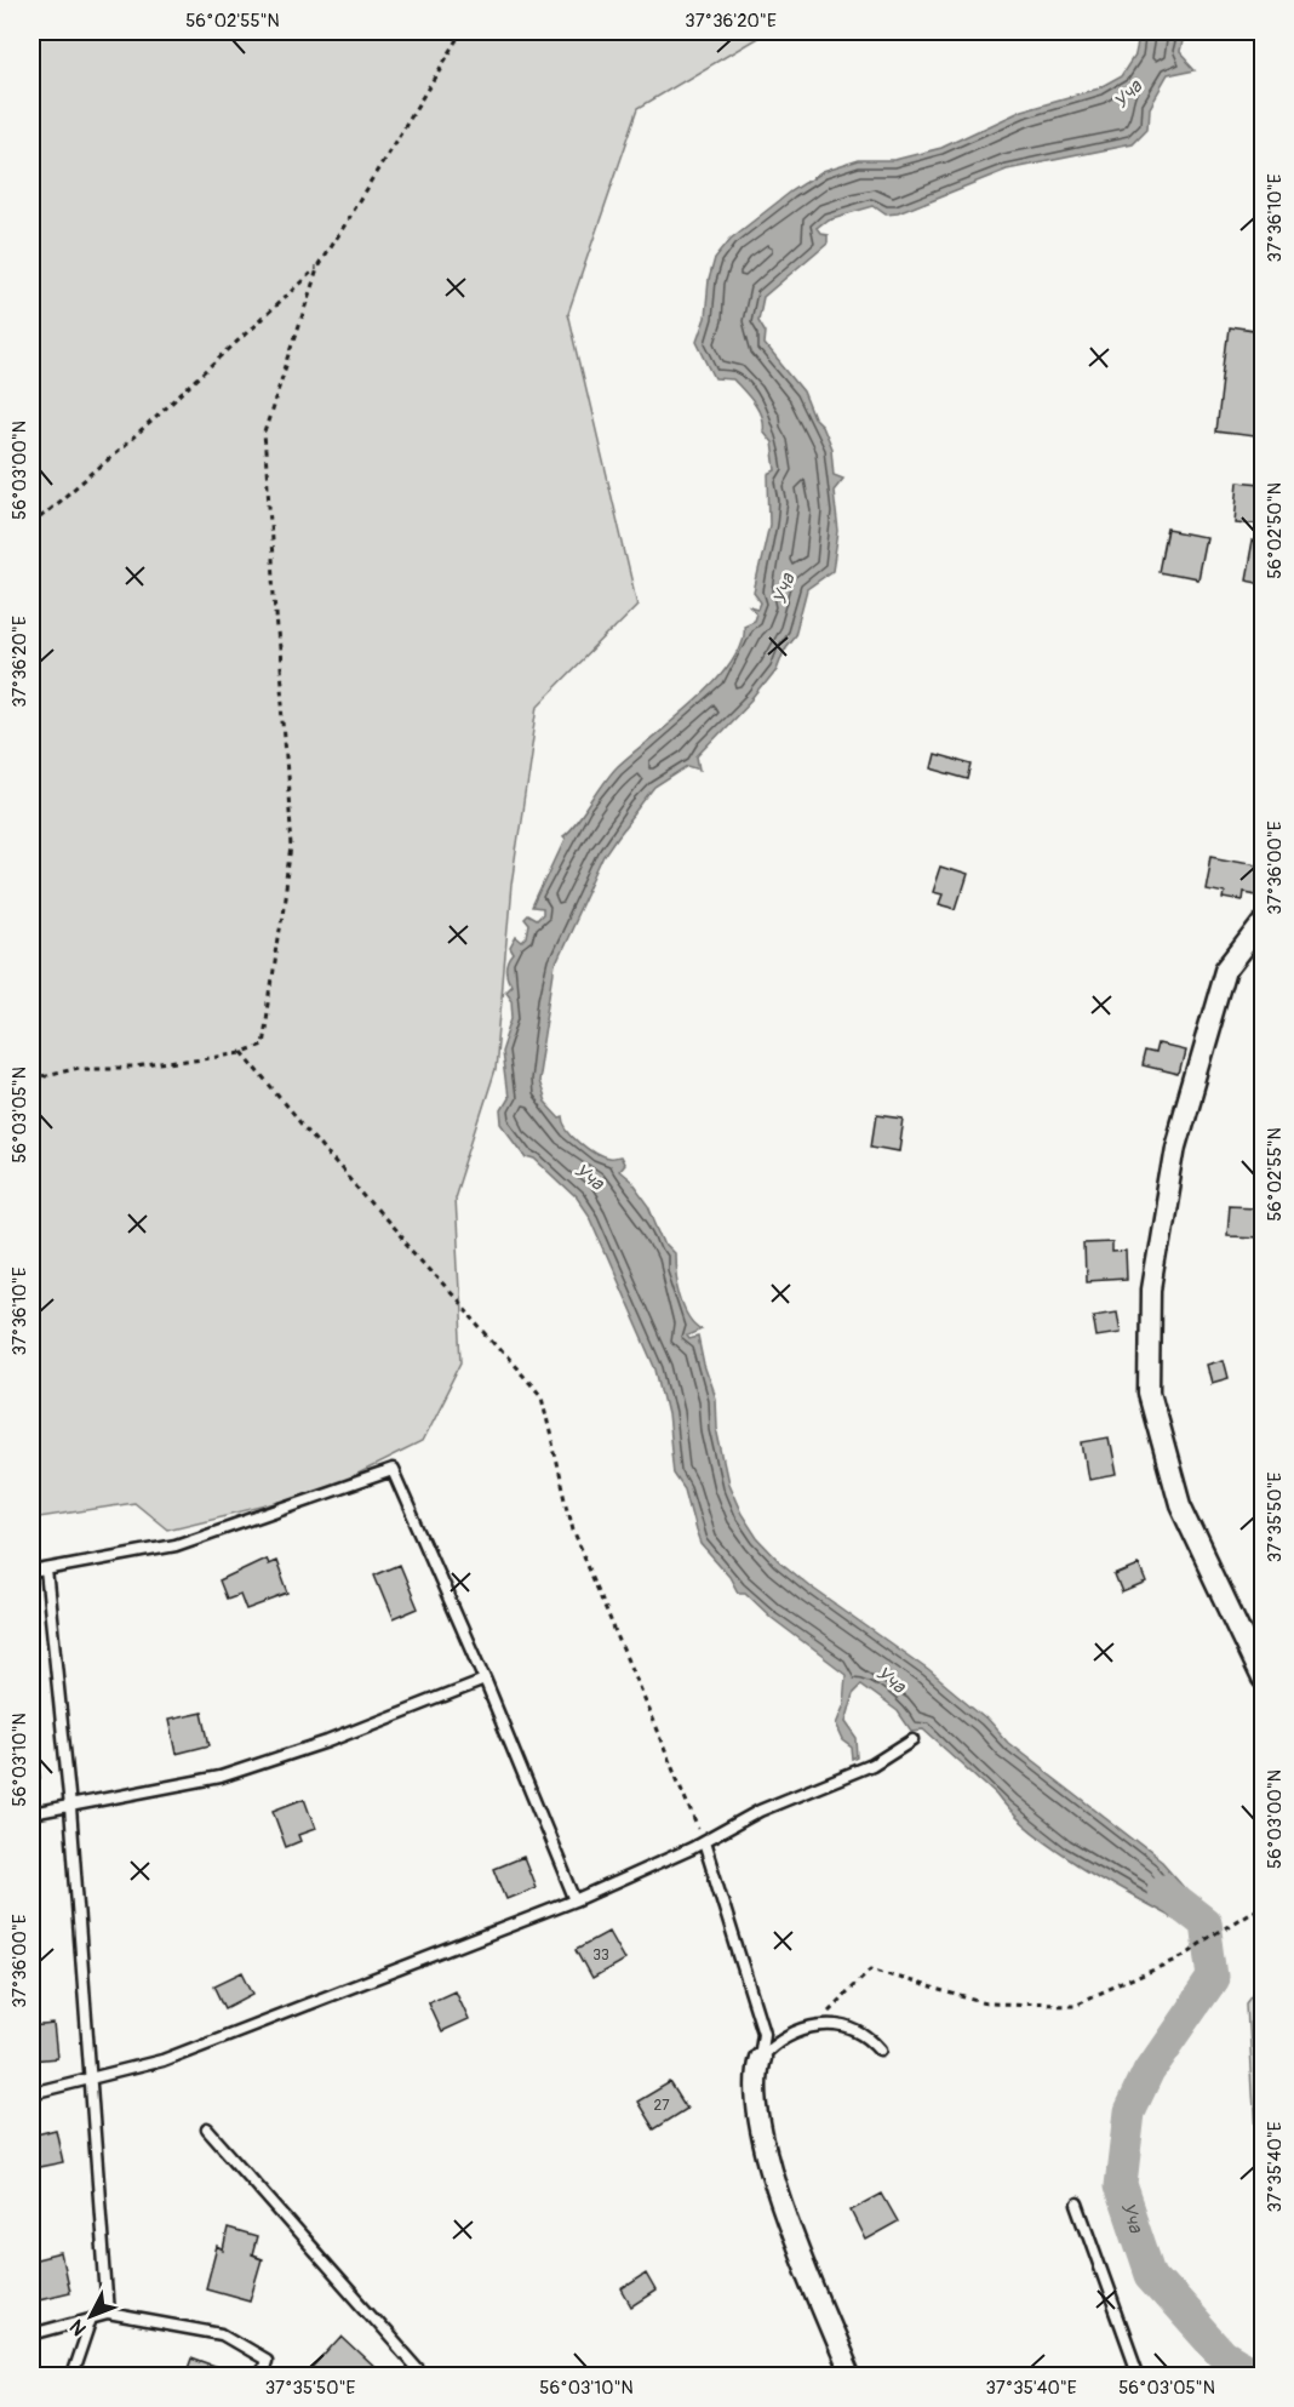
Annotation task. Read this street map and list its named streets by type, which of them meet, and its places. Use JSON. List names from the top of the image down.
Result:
{
  "water": ["Уча"],
  "house_numbers": ["33", "27"],
  "north": "bottom left",
  "coordinates": [
    "56°02'55\"N",
    "37°36'20\"E",
    "37°36'10\"E",
    "56°03'00\"N",
    "56°02'50\"N",
    "37°36'00\"E",
    "56°03'05\"N",
    "37°35'50\"E",
    "56°03'10\"N",
    "37°35'40\"E"
  ]
}
